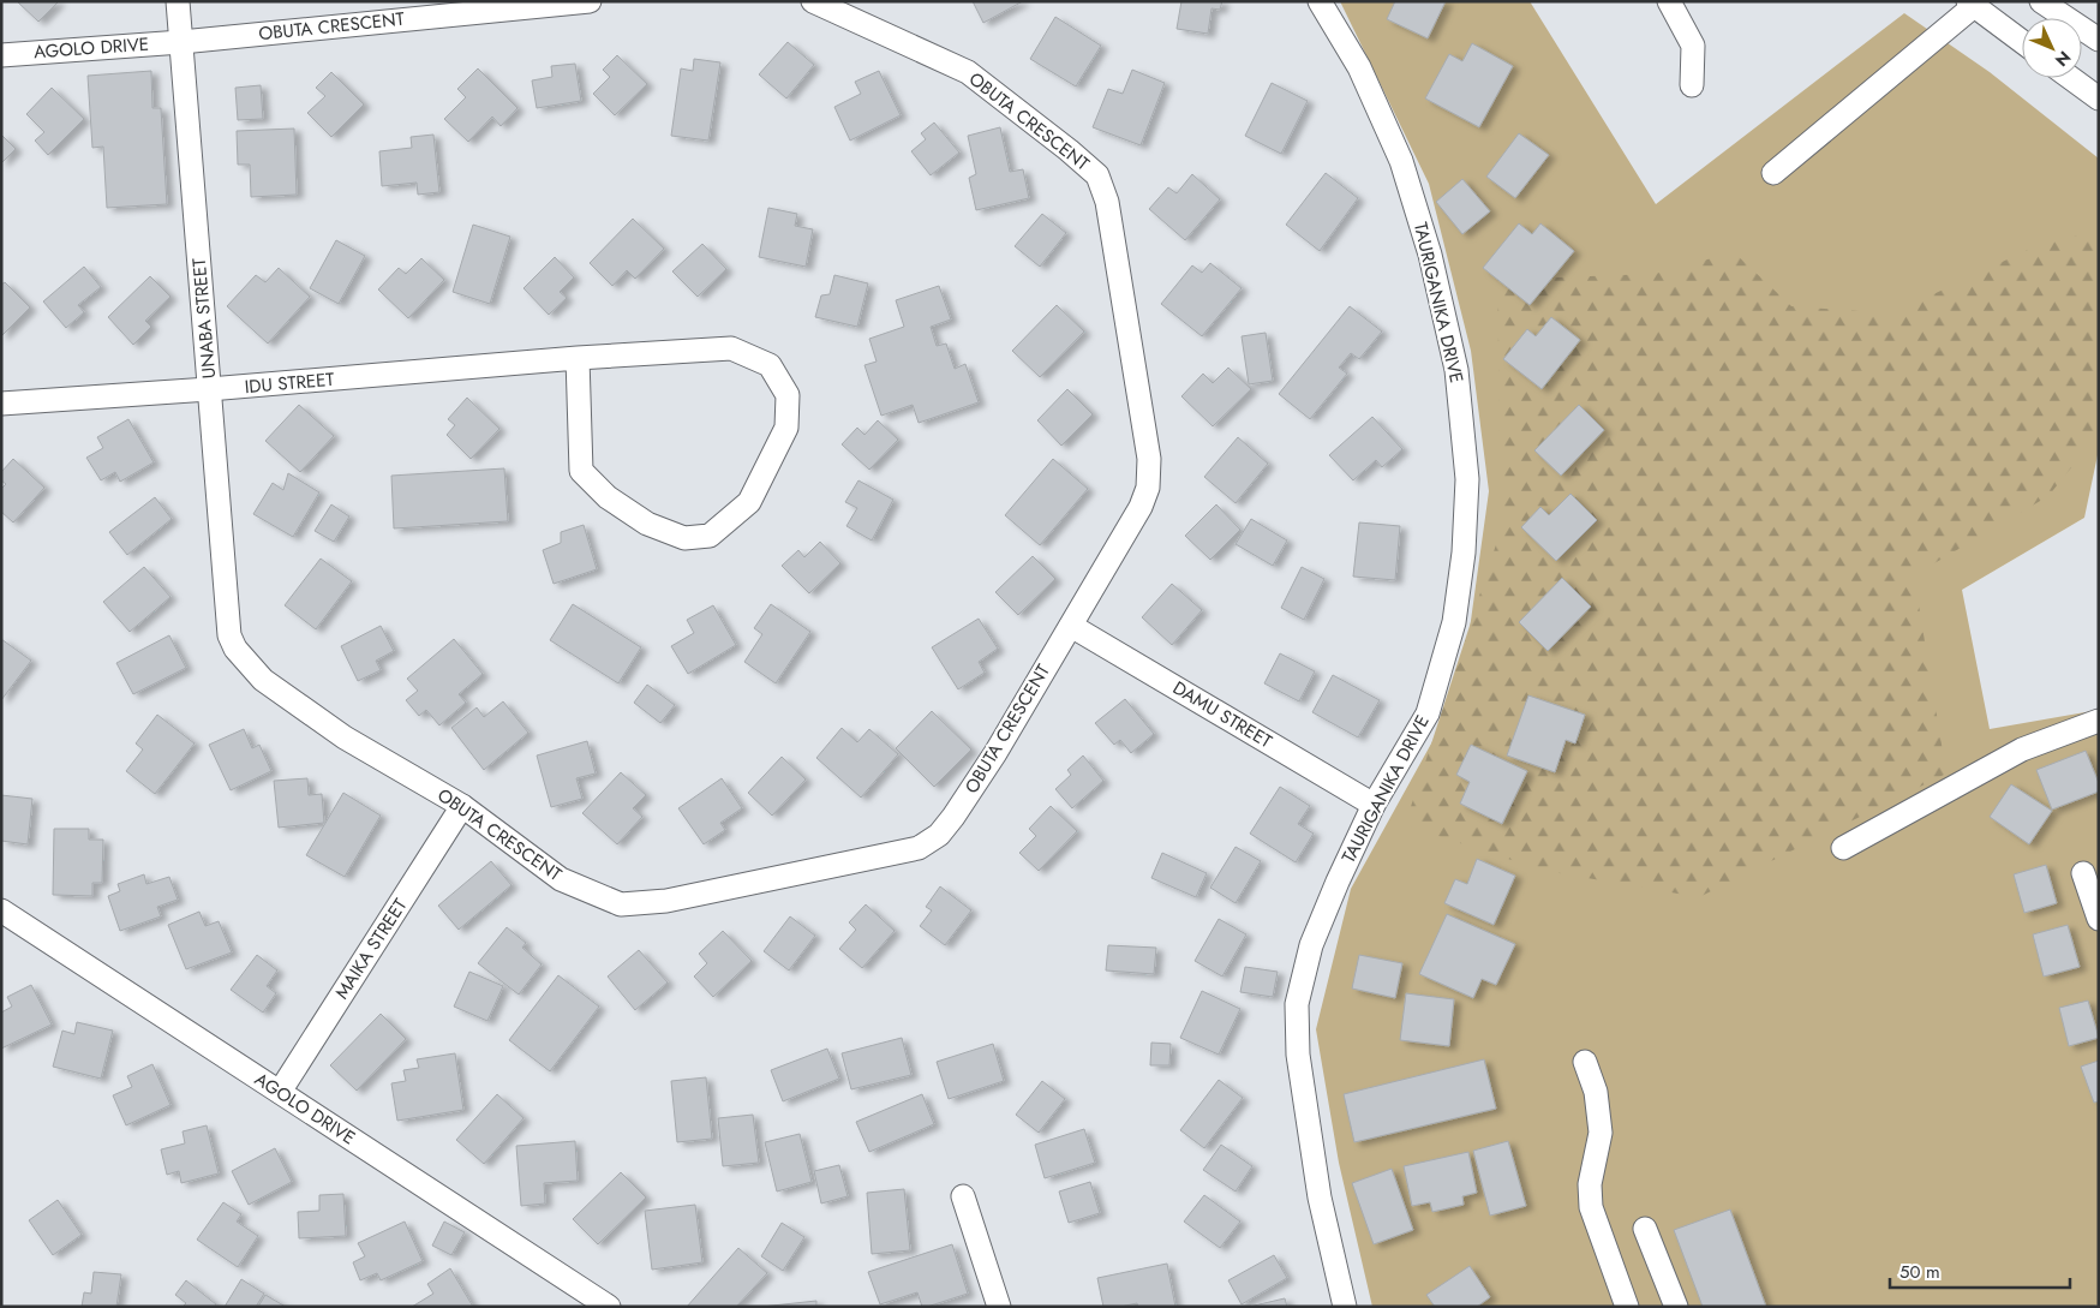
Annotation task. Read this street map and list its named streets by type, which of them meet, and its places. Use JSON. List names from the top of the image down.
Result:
{
  "streets": {
    "street": [
      "OBUTA CRESCENT",
      "AGOLO DRIVE",
      "TAURIGANIKA DRIVE",
      "UNABA STREET",
      "IDU STREET",
      "DAMU STREET",
      "MAIKA STREET"
    ]
  },
  "crossings": [
    ["OBUTA CRESCENT", "AGOLO DRIVE"],
    ["OBUTA CRESCENT", "UNABA STREET"],
    ["OBUTA CRESCENT", "DAMU STREET"],
    ["OBUTA CRESCENT", "MAIKA STREET"],
    ["AGOLO DRIVE", "UNABA STREET"],
    ["AGOLO DRIVE", "MAIKA STREET"],
    ["TAURIGANIKA DRIVE", "DAMU STREET"],
    ["UNABA STREET", "IDU STREET"]
  ],
  "scale_bar": "50 m",
  "north": "bottom right"
}
